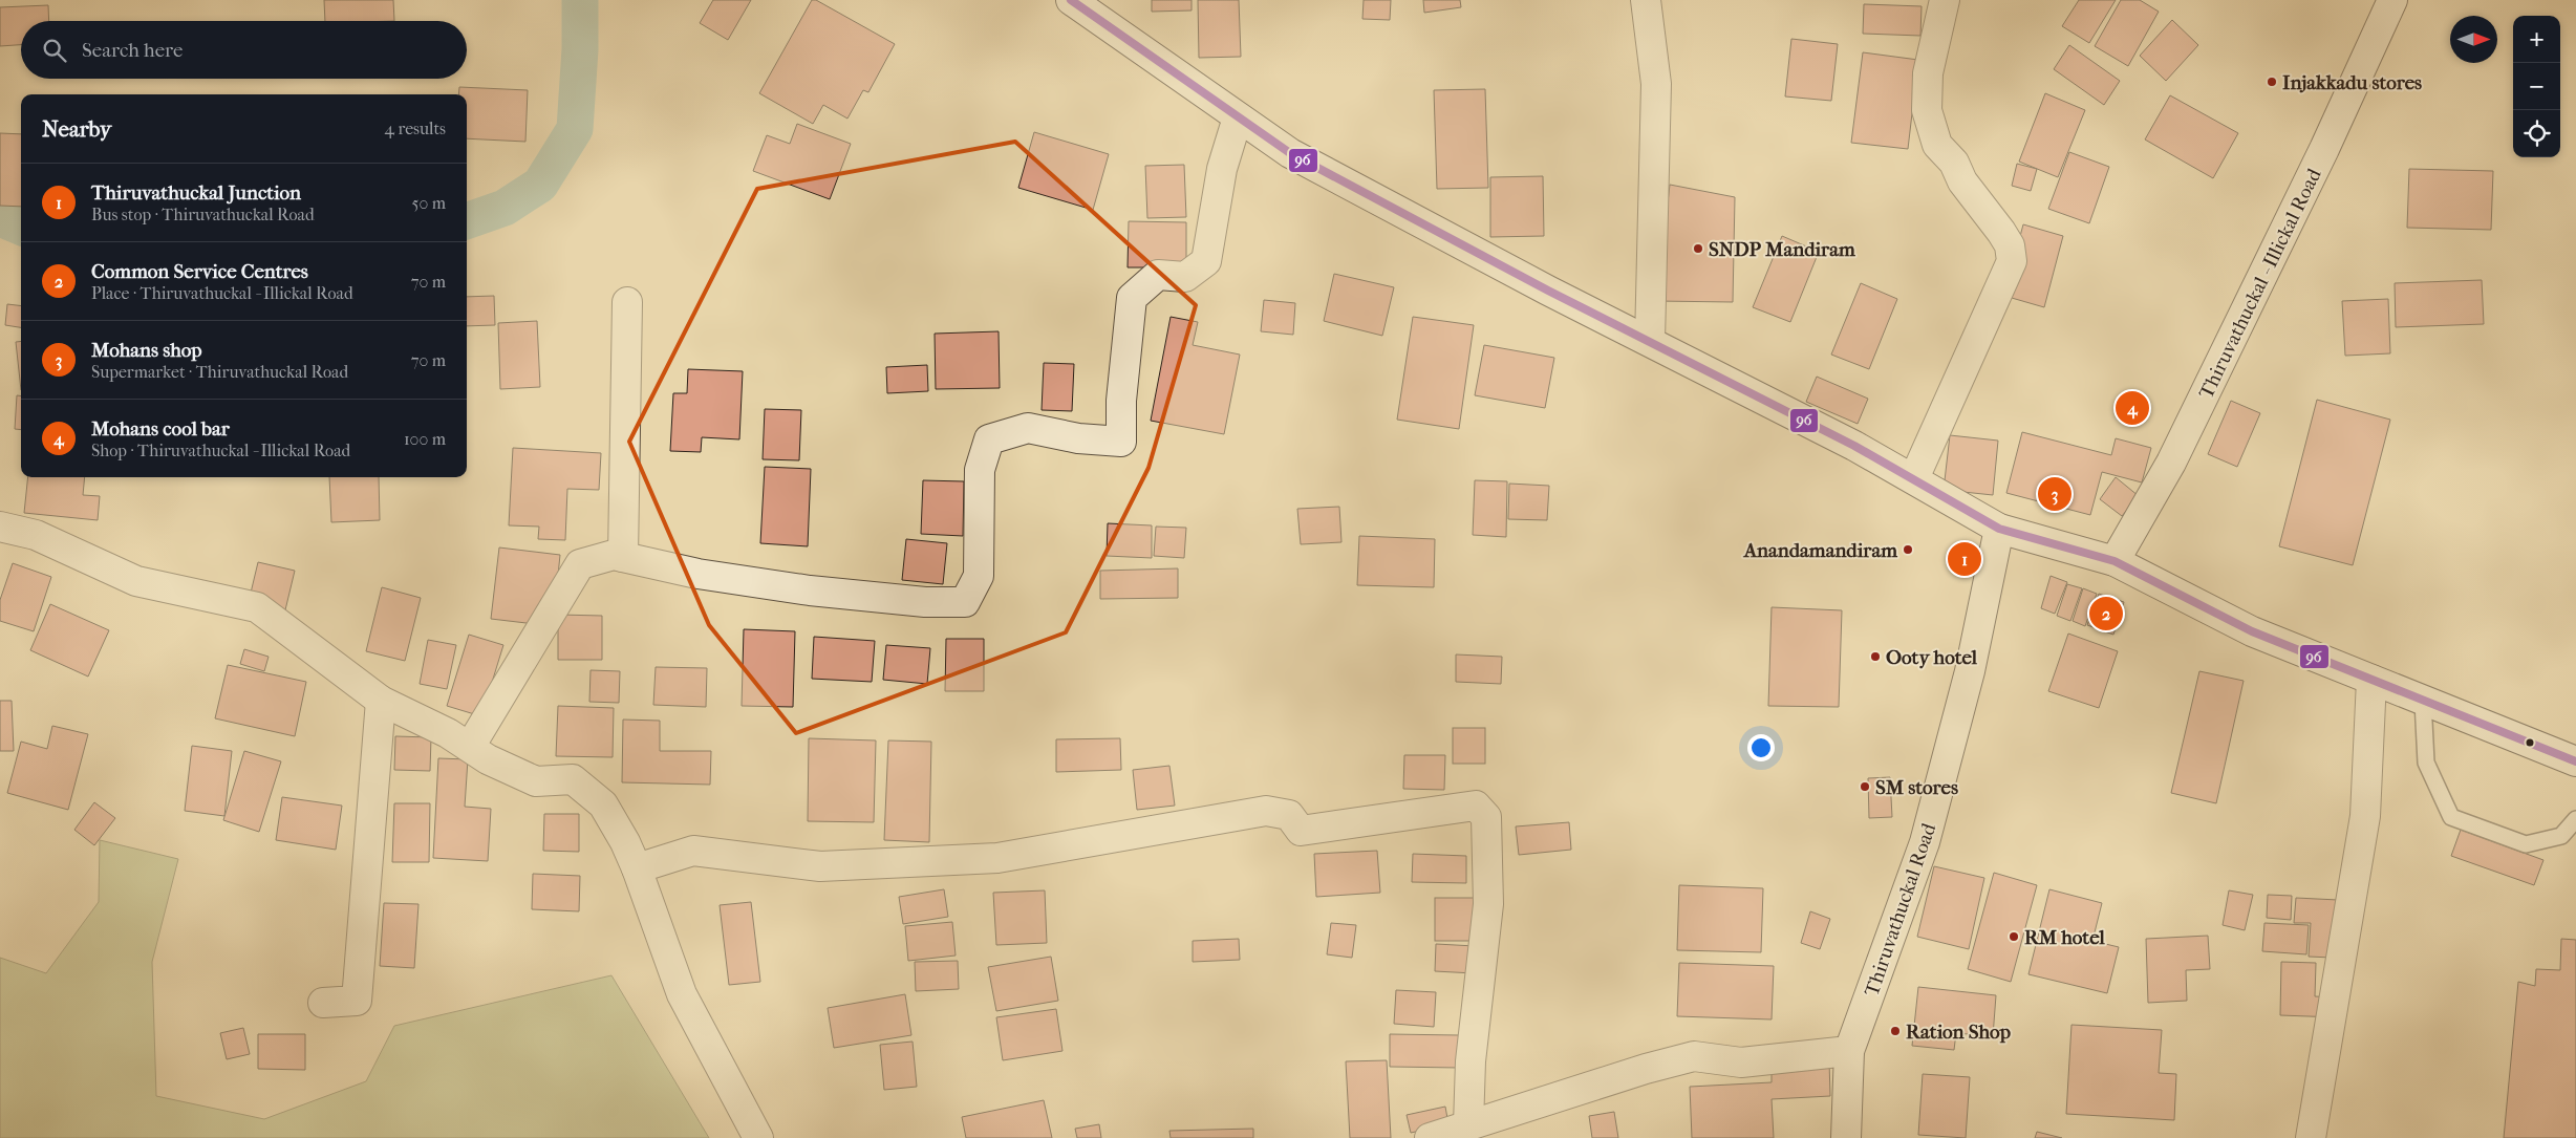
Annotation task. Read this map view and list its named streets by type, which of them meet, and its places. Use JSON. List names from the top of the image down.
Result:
{
  "streets": {
    "street": ["Thiruvathuckal - Illickal Road", "Thiruvathuckal Road"]
  },
  "places": [
    "Injakkadu stores",
    "SNDP Mandiram",
    "Anandamandiram",
    "Ooty hotel",
    "SM stores",
    "RM hotel",
    "Ration Shop"
  ],
  "lines": ["transit line 96"],
  "north": "right",
  "page": {
    "map_buttons": ["+", "−"],
    "search": "Search here",
    "heading": ["Nearby", "4 results"],
    "list": [
      {
        "mark": "1",
        "name": "Thiruvathuckal Junction",
        "note": "Bus stop · Thiruvathuckal Road",
        "value": "50 m"
      },
      {
        "mark": "2",
        "name": "Common Service Centres",
        "note": "Place · Thiruvathuckal - Illickal Road",
        "value": "70 m"
      },
      {
        "mark": "3",
        "name": "Mohans shop",
        "note": "Supermarket · Thiruvathuckal Road",
        "value": "70 m"
      },
      {
        "mark": "4",
        "name": "Mohans cool bar",
        "note": "Shop · Thiruvathuckal - Illickal Road",
        "value": "100 m"
      }
    ],
    "pins": [
      "4",
      "3",
      "1",
      "2"
    ]
  }
}
